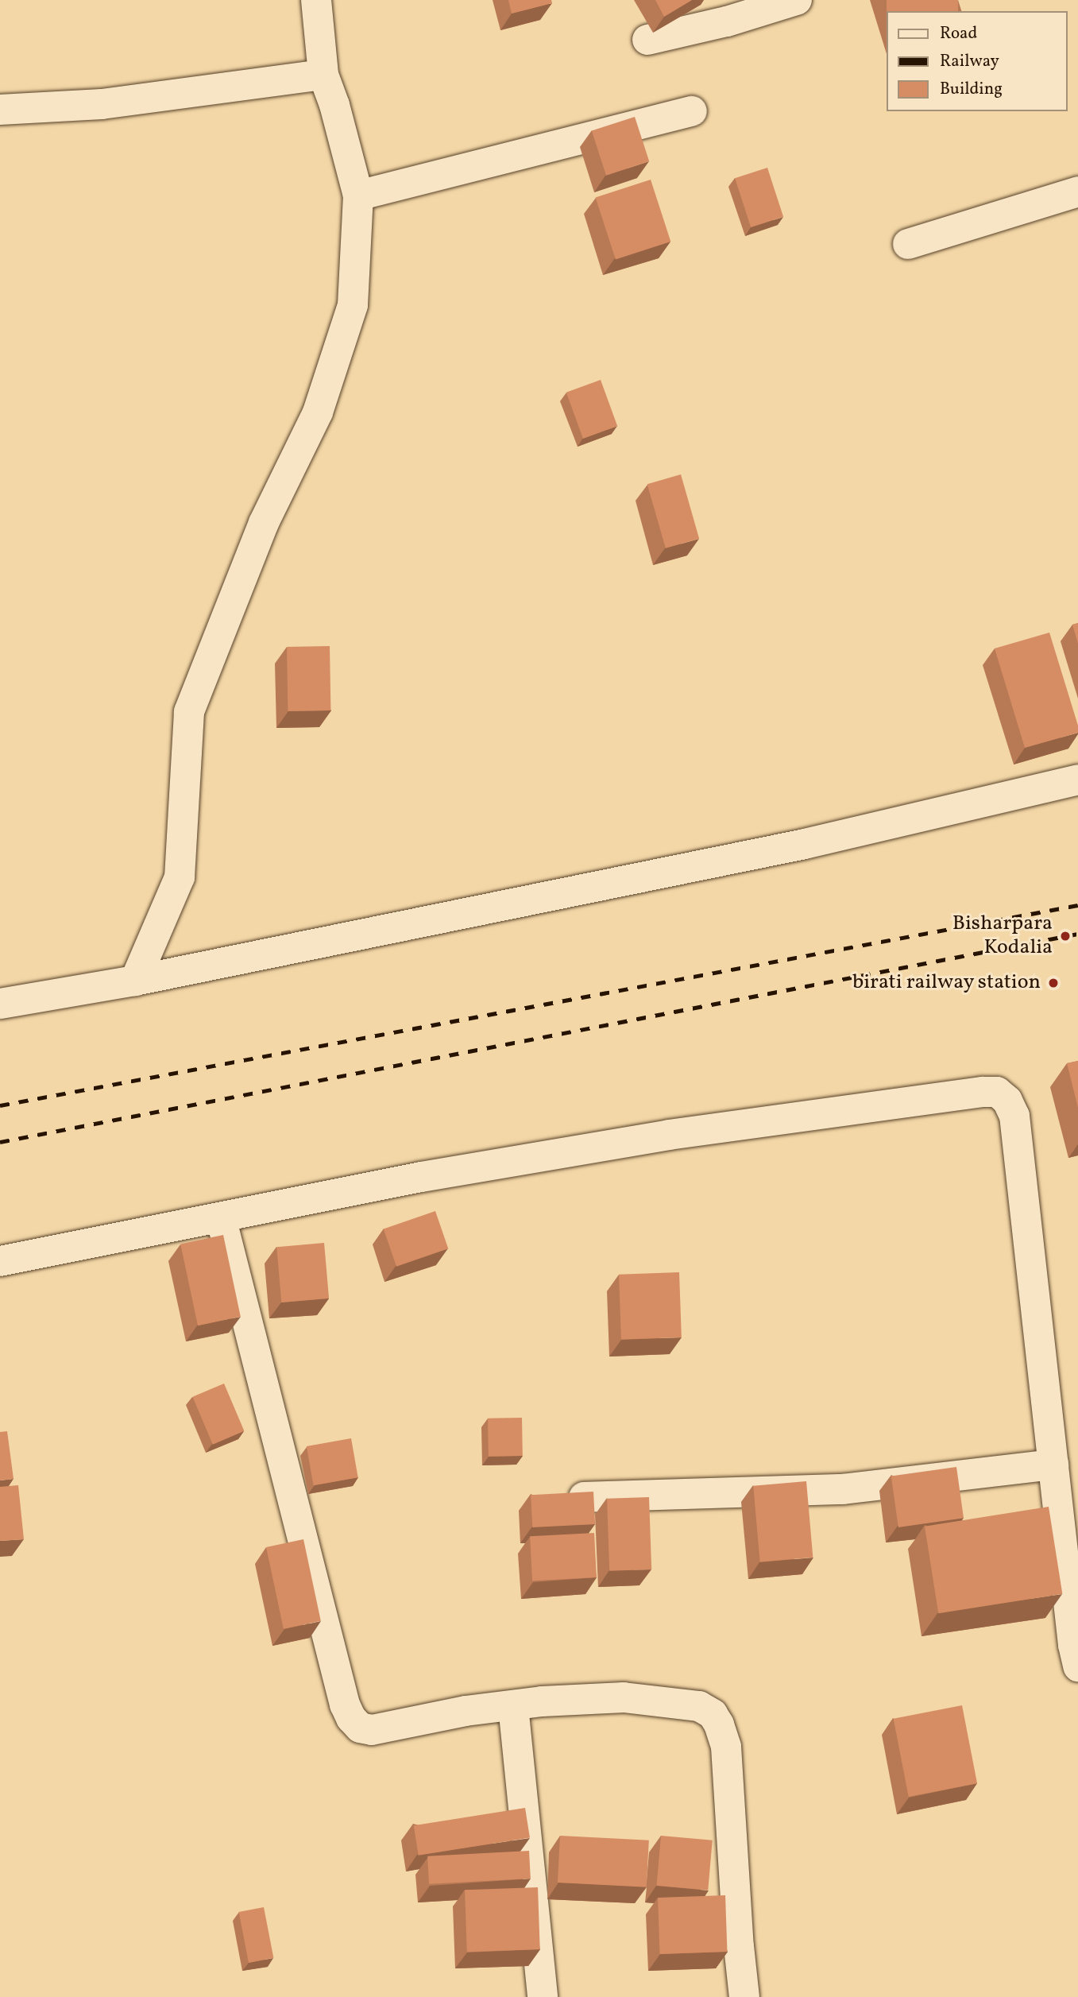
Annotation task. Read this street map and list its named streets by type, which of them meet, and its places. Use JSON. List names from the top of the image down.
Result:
{
  "places": ["Bisharpara Kodalia", "birati railway station"],
  "legend": ["Road", "Railway", "Building"]
}
